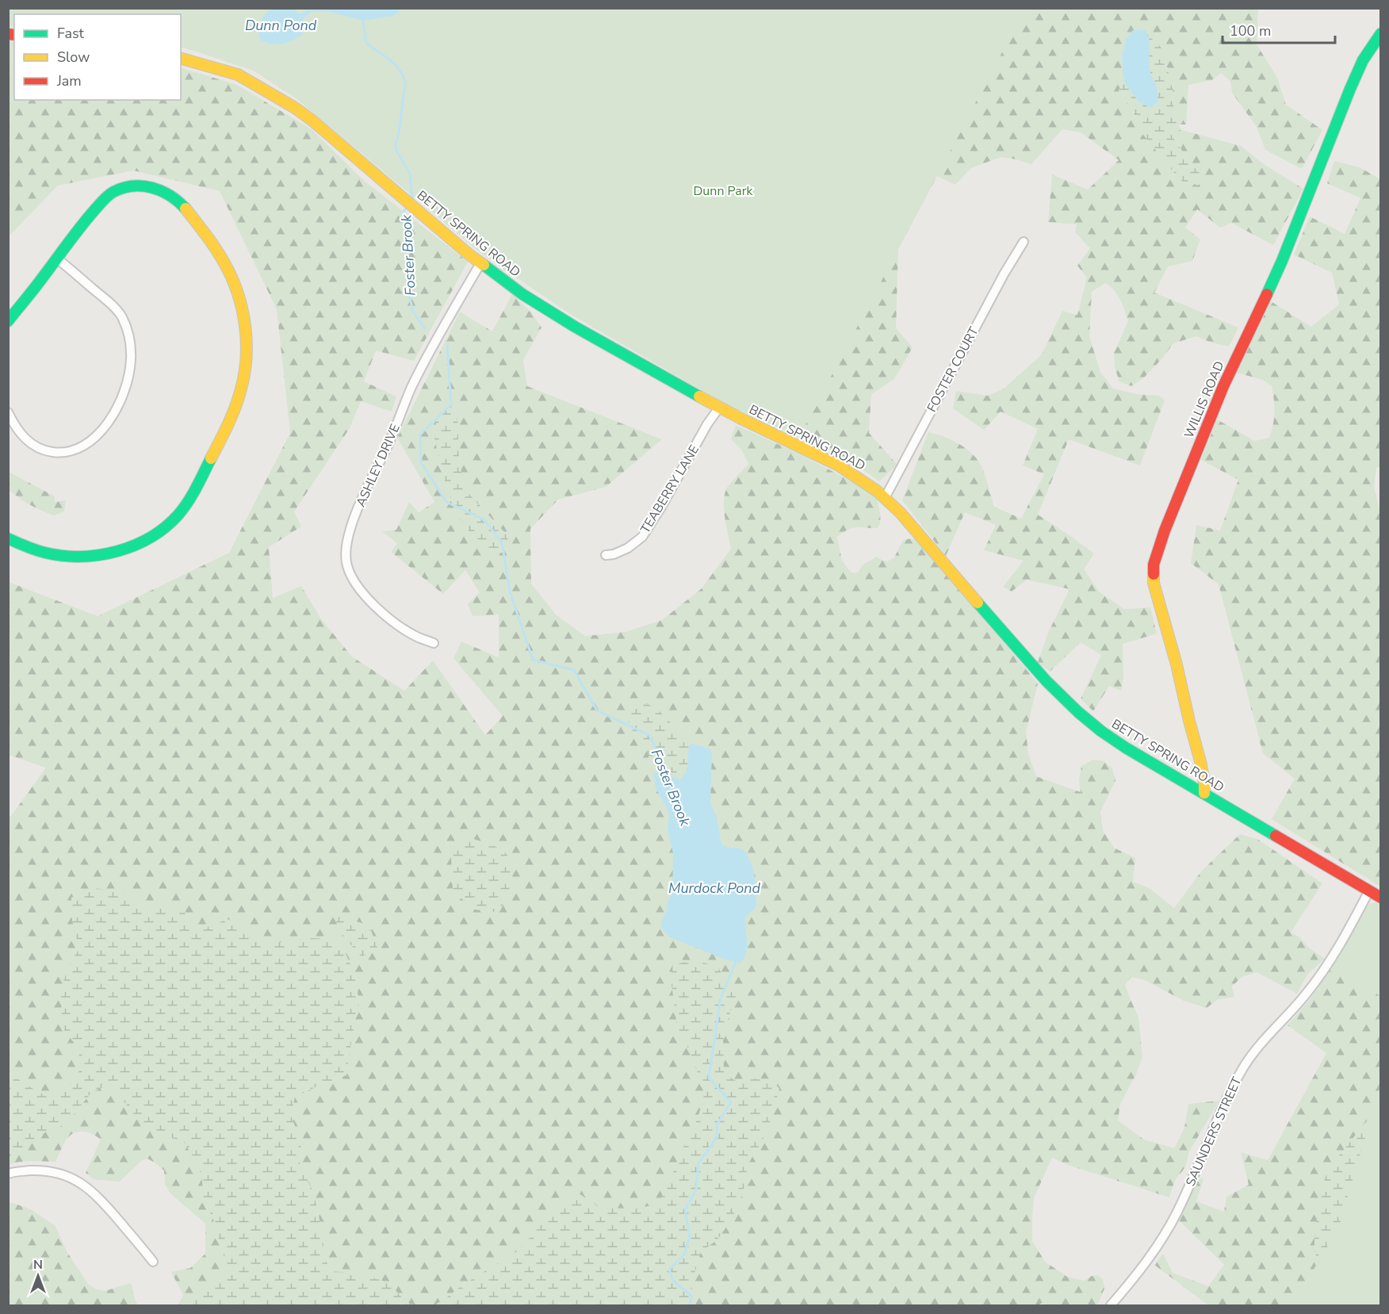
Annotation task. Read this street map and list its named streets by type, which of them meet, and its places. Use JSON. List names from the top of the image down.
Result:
{
  "streets": {
    "street": [
      "BETTY SPRING ROAD",
      "FOSTER COURT",
      "WILLIS ROAD",
      "ASHLEY DRIVE",
      "TEABERRY LANE",
      "SAUNDERS STREET"
    ]
  },
  "crossings": [
    ["BETTY SPRING ROAD", "FOSTER COURT"],
    ["BETTY SPRING ROAD", "WILLIS ROAD"],
    ["BETTY SPRING ROAD", "ASHLEY DRIVE"],
    ["BETTY SPRING ROAD", "TEABERRY LANE"],
    ["BETTY SPRING ROAD", "SAUNDERS STREET"]
  ],
  "water": ["Dunn Pond", "Foster Brook", "Murdock Pond"],
  "parks": ["Dunn Park"],
  "legend": ["Fast", "Slow", "Jam"],
  "scale_bar": "100 m",
  "north": "top"
}
